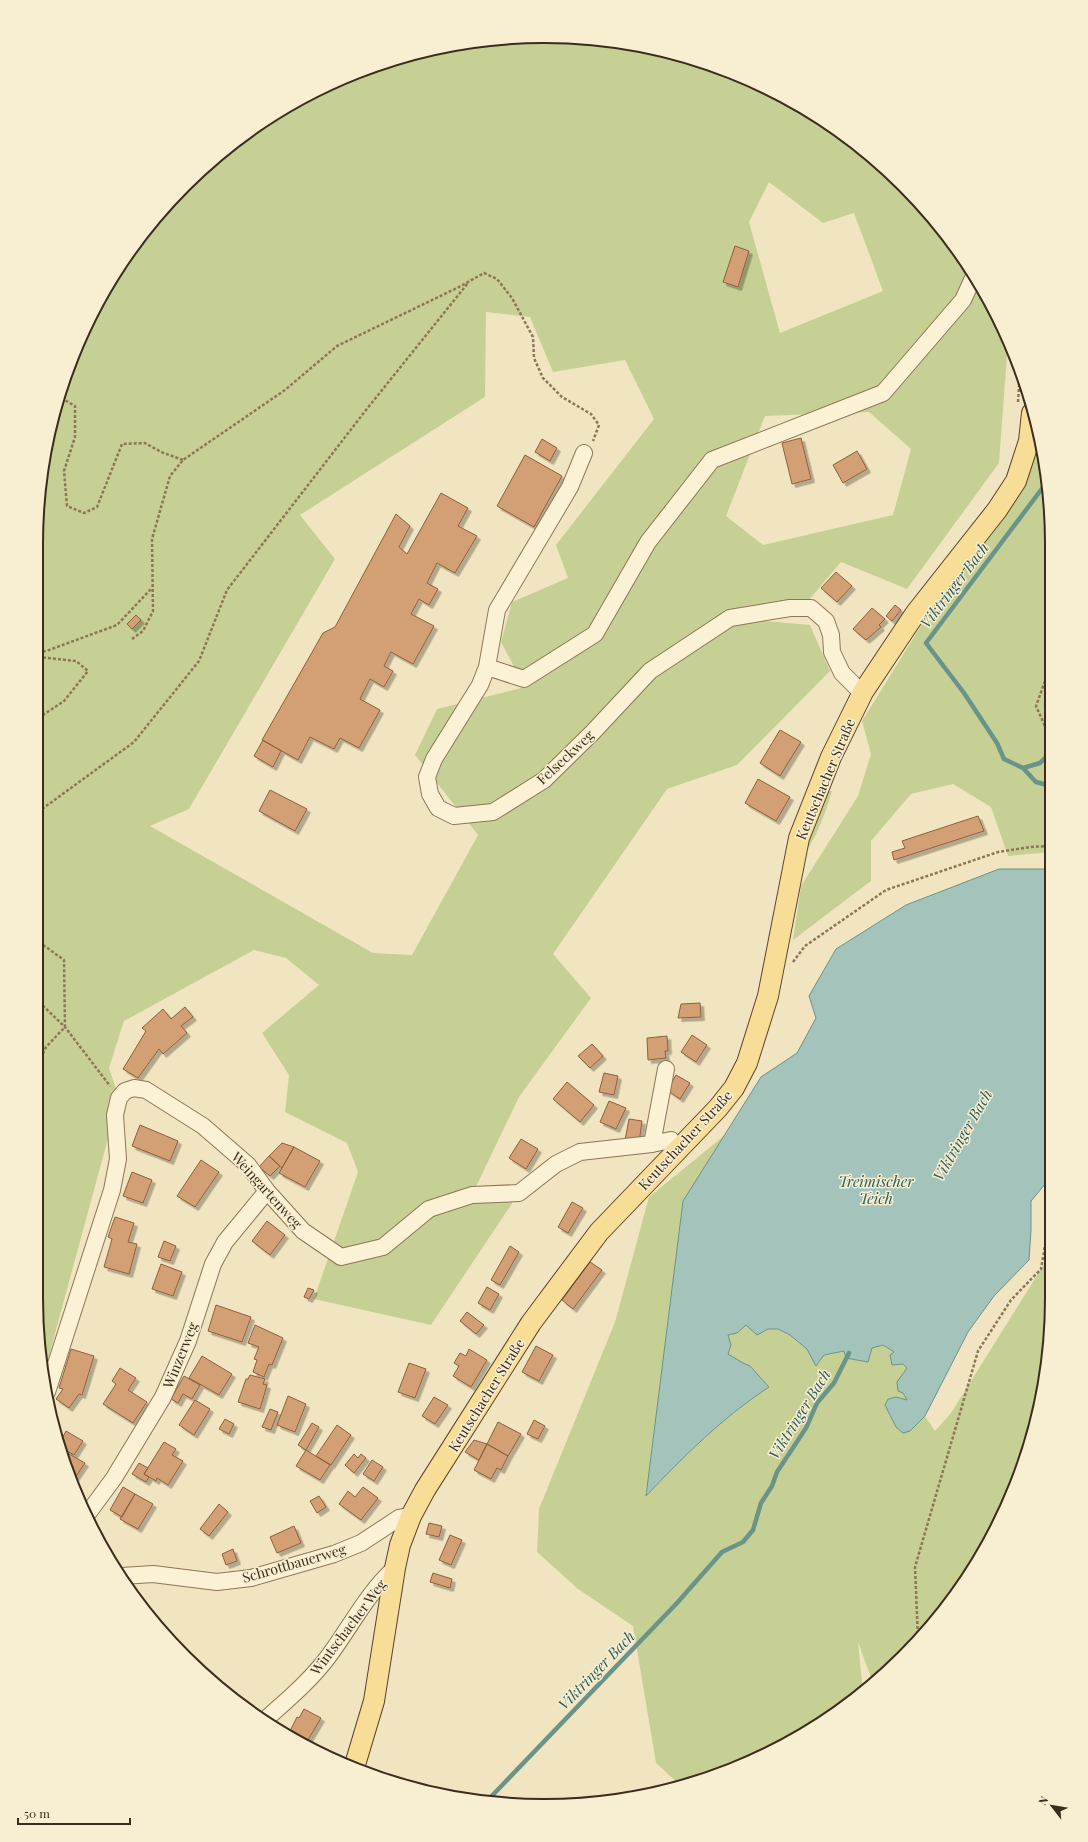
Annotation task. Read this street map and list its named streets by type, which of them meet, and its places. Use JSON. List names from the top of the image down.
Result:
{
  "streets": {
    "main road": ["Keutschacher Straße"],
    "street": [
      "Felseckweg",
      "Weingartenweg",
      "Winzerweg",
      "Schrottbauerweg",
      "Wintschacher Weg"
    ]
  },
  "crossings": [
    ["Felseckweg", "Keutschacher Straße"],
    ["Keutschacher Straße", "Weingartenweg"],
    ["Keutschacher Straße", "Schrottbauerweg"],
    ["Keutschacher Straße", "Wintschacher Weg"],
    ["Weingartenweg", "Winzerweg"]
  ],
  "water": ["Viktringer Bach", "Treimischer Teich"],
  "scale_bar": "50 m",
  "north": "top left"
}
